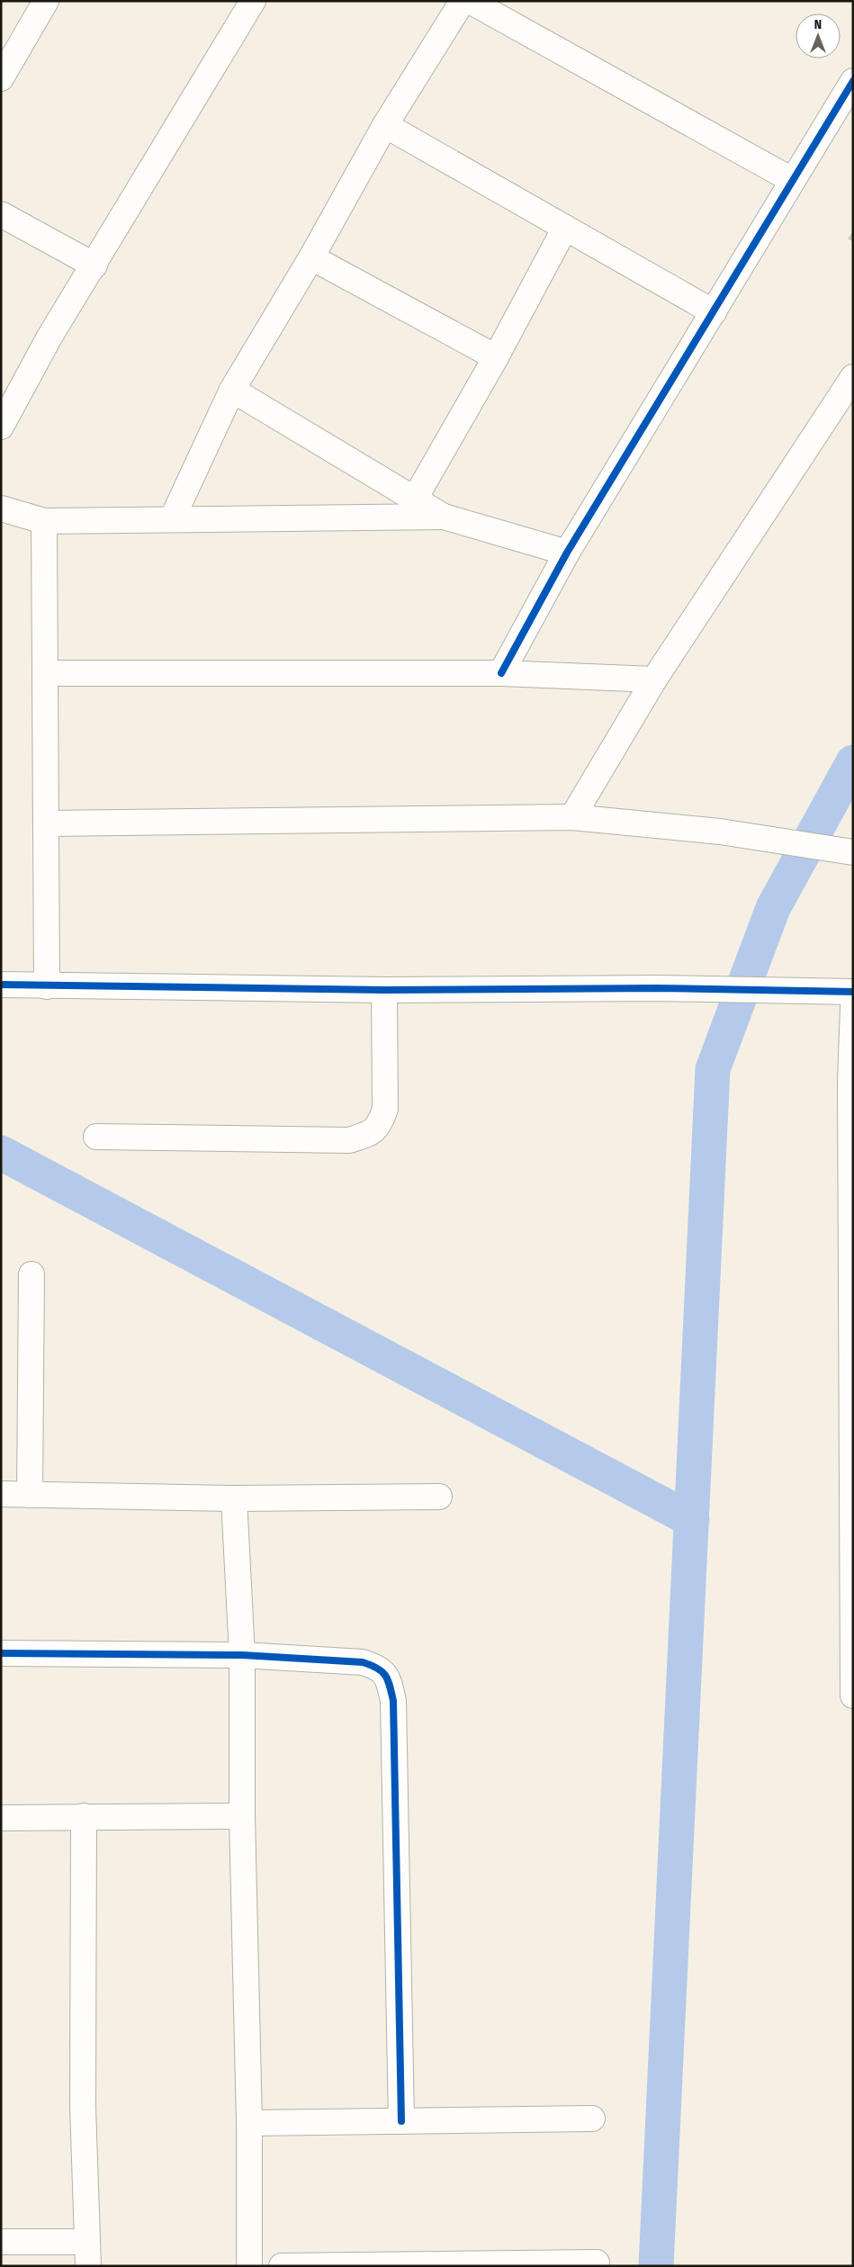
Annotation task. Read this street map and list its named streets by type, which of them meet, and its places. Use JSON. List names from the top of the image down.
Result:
{
  "north": "top"
}
